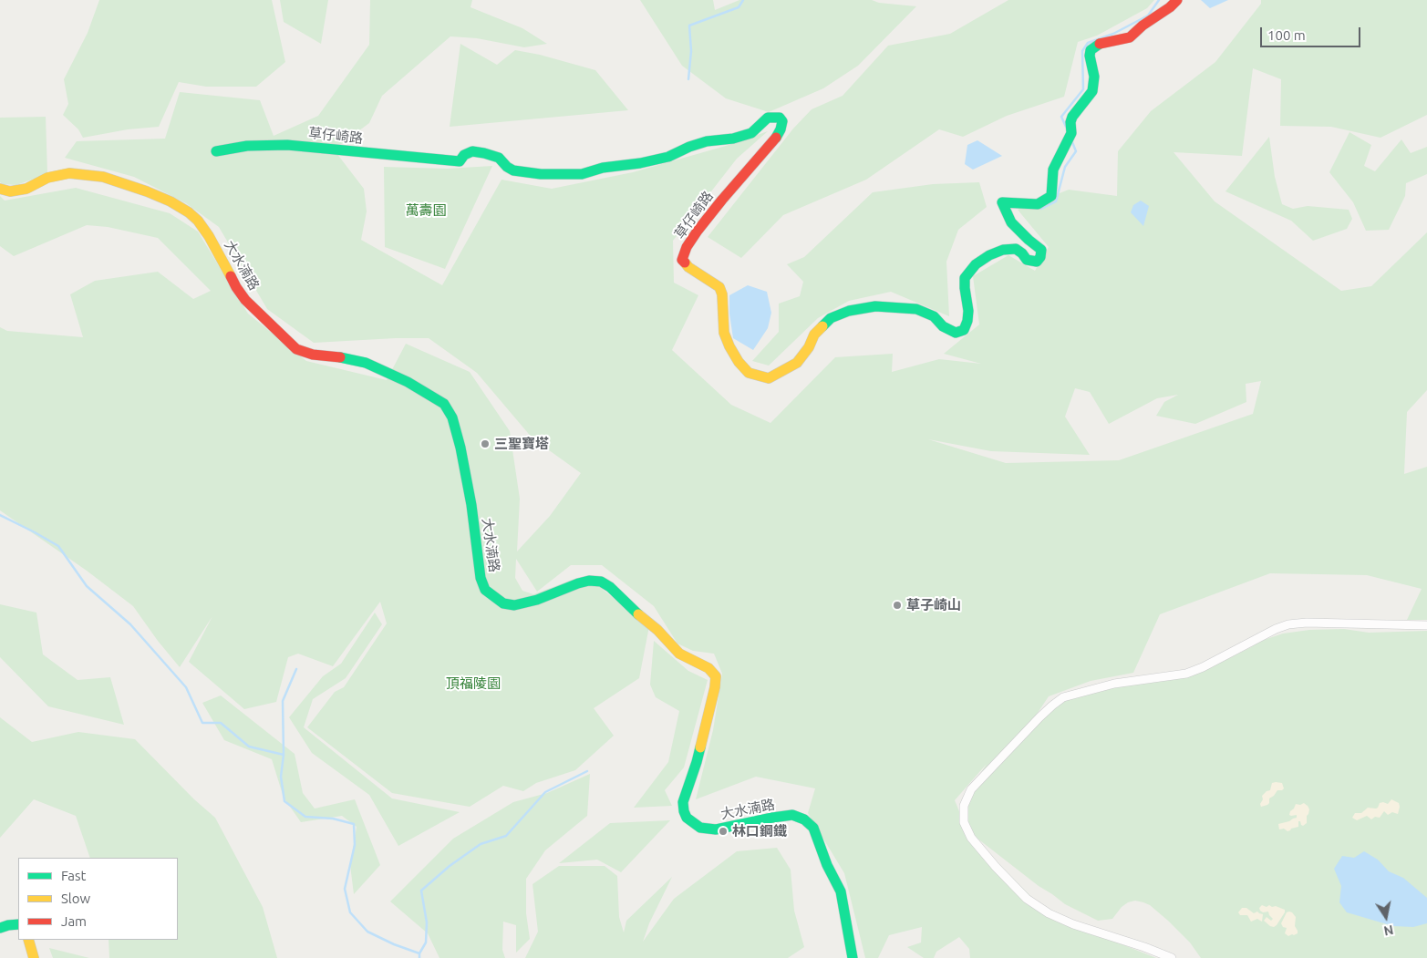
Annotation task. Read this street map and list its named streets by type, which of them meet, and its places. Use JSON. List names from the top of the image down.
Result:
{
  "streets": {
    "street": ["草仔崎路", "大水湳路"]
  },
  "parks": ["萬壽園", "頂福陵園"],
  "places": ["三聖寶塔", "草子崎山", "林口鋼鐵"],
  "legend": ["Fast", "Slow", "Jam"],
  "scale_bar": "100 m",
  "north": "bottom"
}
